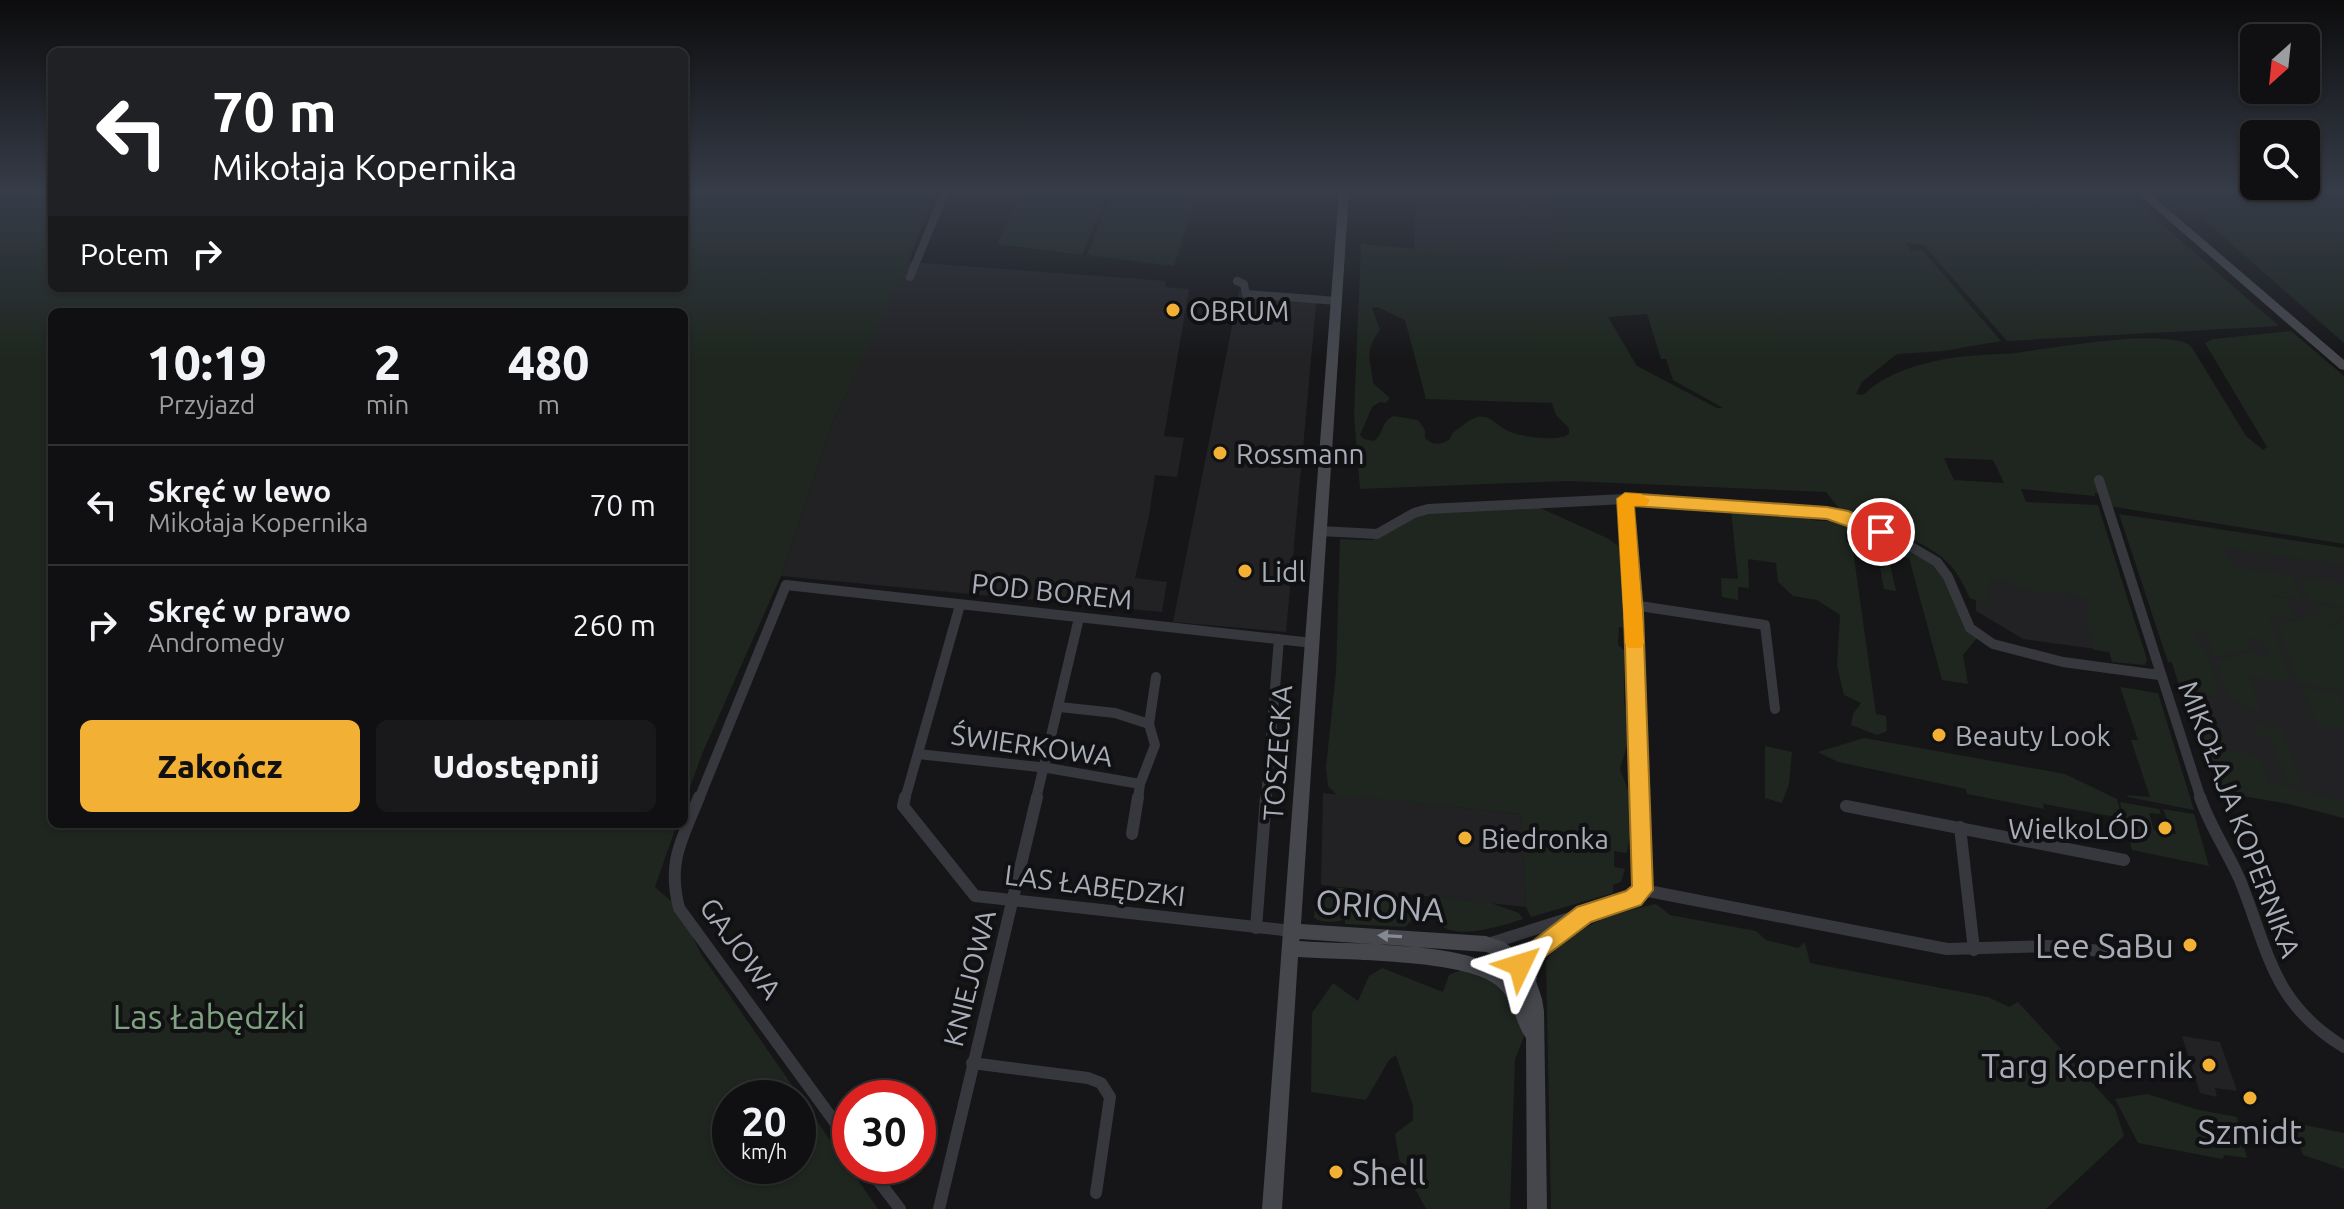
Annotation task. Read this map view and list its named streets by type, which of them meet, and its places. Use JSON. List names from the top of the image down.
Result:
{
  "streets": {
    "main road": ["TOSZECKA", "ORIONA"],
    "street": [
      "POD BOREM",
      "ŚWIERKOWA",
      "MIKOŁAJA KOPERNIKA",
      "LAS ŁABĘDZKI",
      "GAJOWA",
      "KNIEJOWA"
    ]
  },
  "crossings": [
    ["POD BOREM", "TOSZECKA"],
    ["POD BOREM", "LAS ŁABĘDZKI"],
    ["POD BOREM", "GAJOWA"],
    ["POD BOREM", "KNIEJOWA"],
    ["ŚWIERKOWA", "LAS ŁABĘDZKI"],
    ["ŚWIERKOWA", "KNIEJOWA"],
    ["TOSZECKA", "LAS ŁABĘDZKI"],
    ["TOSZECKA", "ORIONA"],
    ["LAS ŁABĘDZKI", "ORIONA"],
    ["LAS ŁABĘDZKI", "KNIEJOWA"]
  ],
  "parks": ["Las Łabędzki"],
  "places": [
    "OBRUM",
    "Rossmann",
    "Lidl",
    "Beauty Look",
    "WielkoLÓD",
    "Biedronka",
    "Lee SaBu",
    "Targ Kopernik",
    "Szmidt",
    "Shell"
  ],
  "north": "bottom left",
  "page": {
    "turn": ["70 m", "Mikołaja Kopernika"],
    "then": "Potem",
    "eta": [
      "10:19",
      "Przyjazd",
      "2",
      "min",
      "480",
      "m"
    ],
    "list": [
      {
        "name": "Skręć w lewo",
        "note": "Mikołaja Kopernika",
        "value": "70 m"
      },
      {
        "name": "Skręć w prawo",
        "note": "Andromedy",
        "value": "260 m"
      }
    ],
    "buttons": ["Zakończ", "Udostępnij"],
    "speed": "20 km/h",
    "limit": "30"
  }
}
